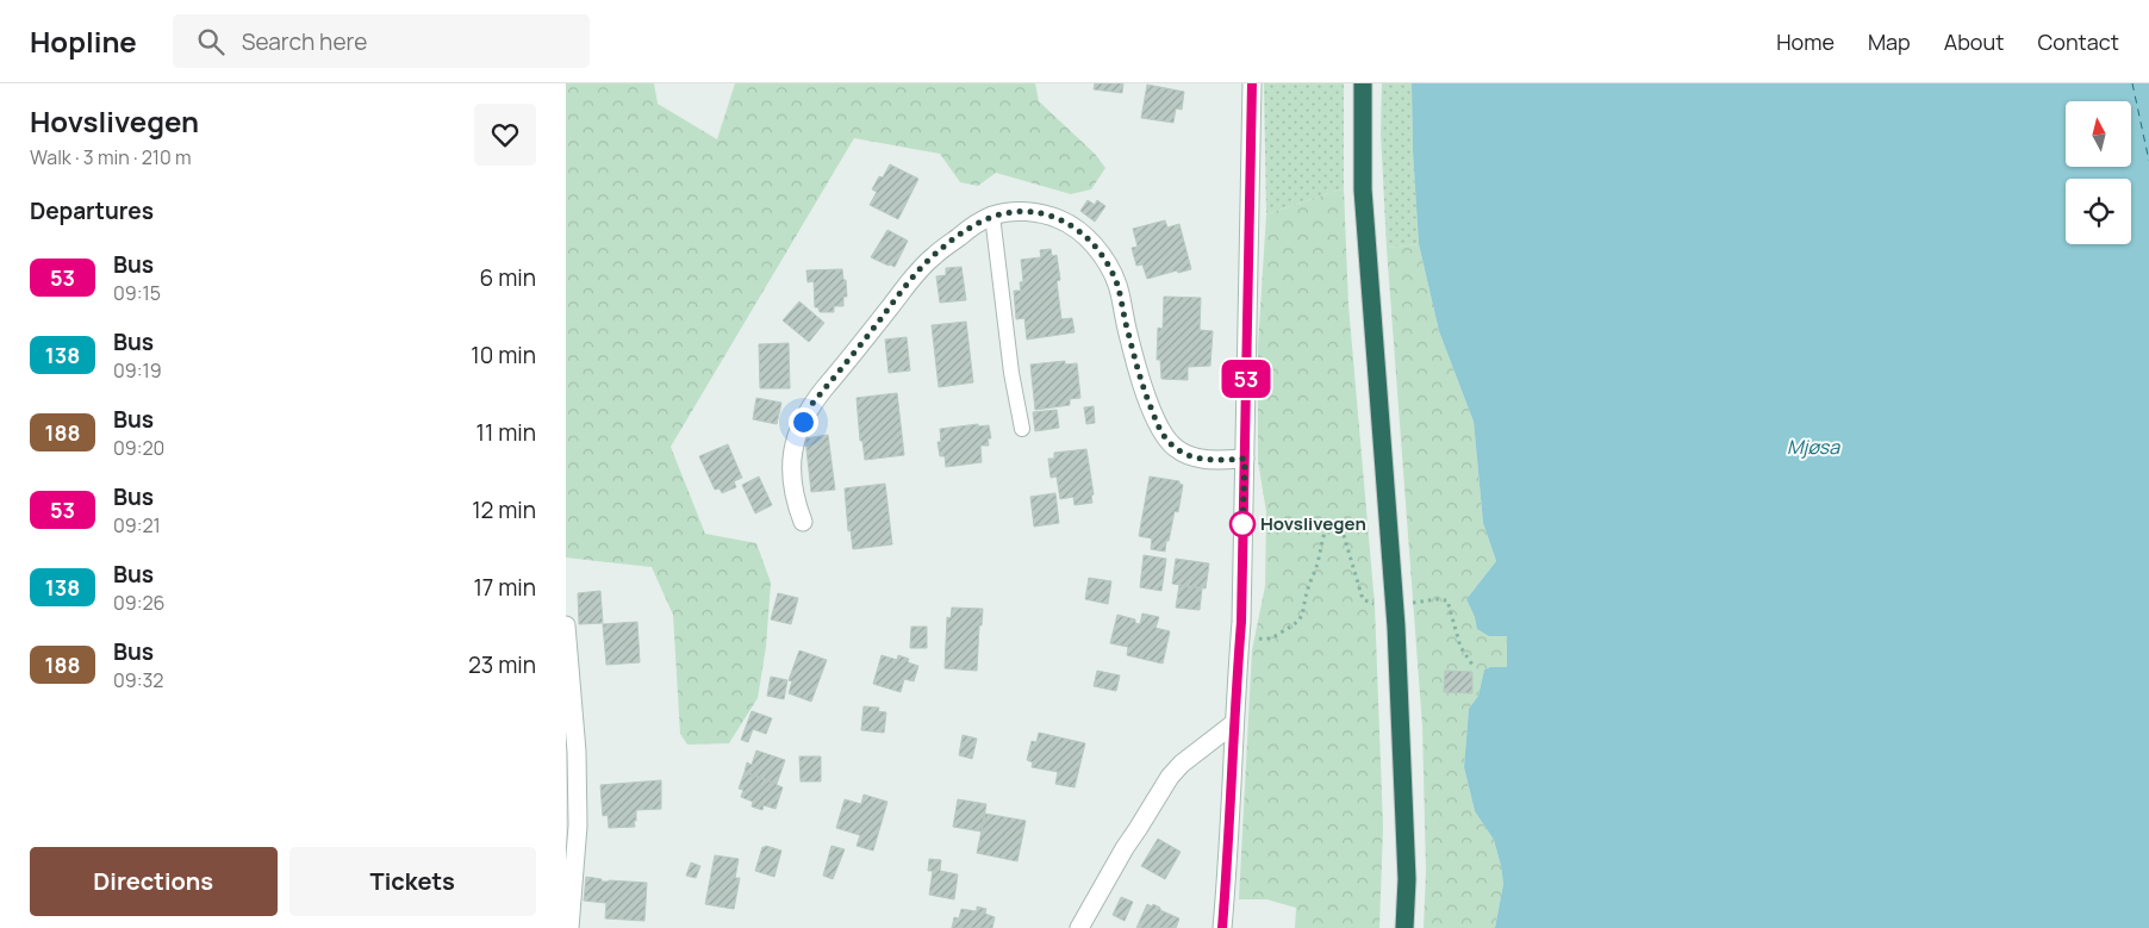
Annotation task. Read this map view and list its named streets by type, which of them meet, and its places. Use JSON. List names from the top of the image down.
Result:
{
  "water": ["Mjøsa"],
  "places": ["Hovslivegen"],
  "lines": ["bus line 53"],
  "north": "top",
  "page": {
    "header": "Hopline",
    "search": "Search here",
    "nav": [
      "Home",
      "Map",
      "About",
      "Contact"
    ],
    "heading": [
      ["Hovslivegen", "Walk · 3 min · 210 m"],
      "Departures"
    ],
    "on_map": "53",
    "list": [
      {
        "mark": "53",
        "name": "Bus",
        "note": "09:15",
        "value": "6 min"
      },
      {
        "mark": "138",
        "name": "Bus",
        "note": "09:19",
        "value": "10 min"
      },
      {
        "mark": "188",
        "name": "Bus",
        "note": "09:20",
        "value": "11 min"
      },
      {
        "mark": "53",
        "name": "Bus",
        "note": "09:21",
        "value": "12 min"
      },
      {
        "mark": "138",
        "name": "Bus",
        "note": "09:26",
        "value": "17 min"
      },
      {
        "mark": "188",
        "name": "Bus",
        "note": "09:32",
        "value": "23 min"
      }
    ],
    "buttons": ["Directions", "Tickets"]
  }
}
